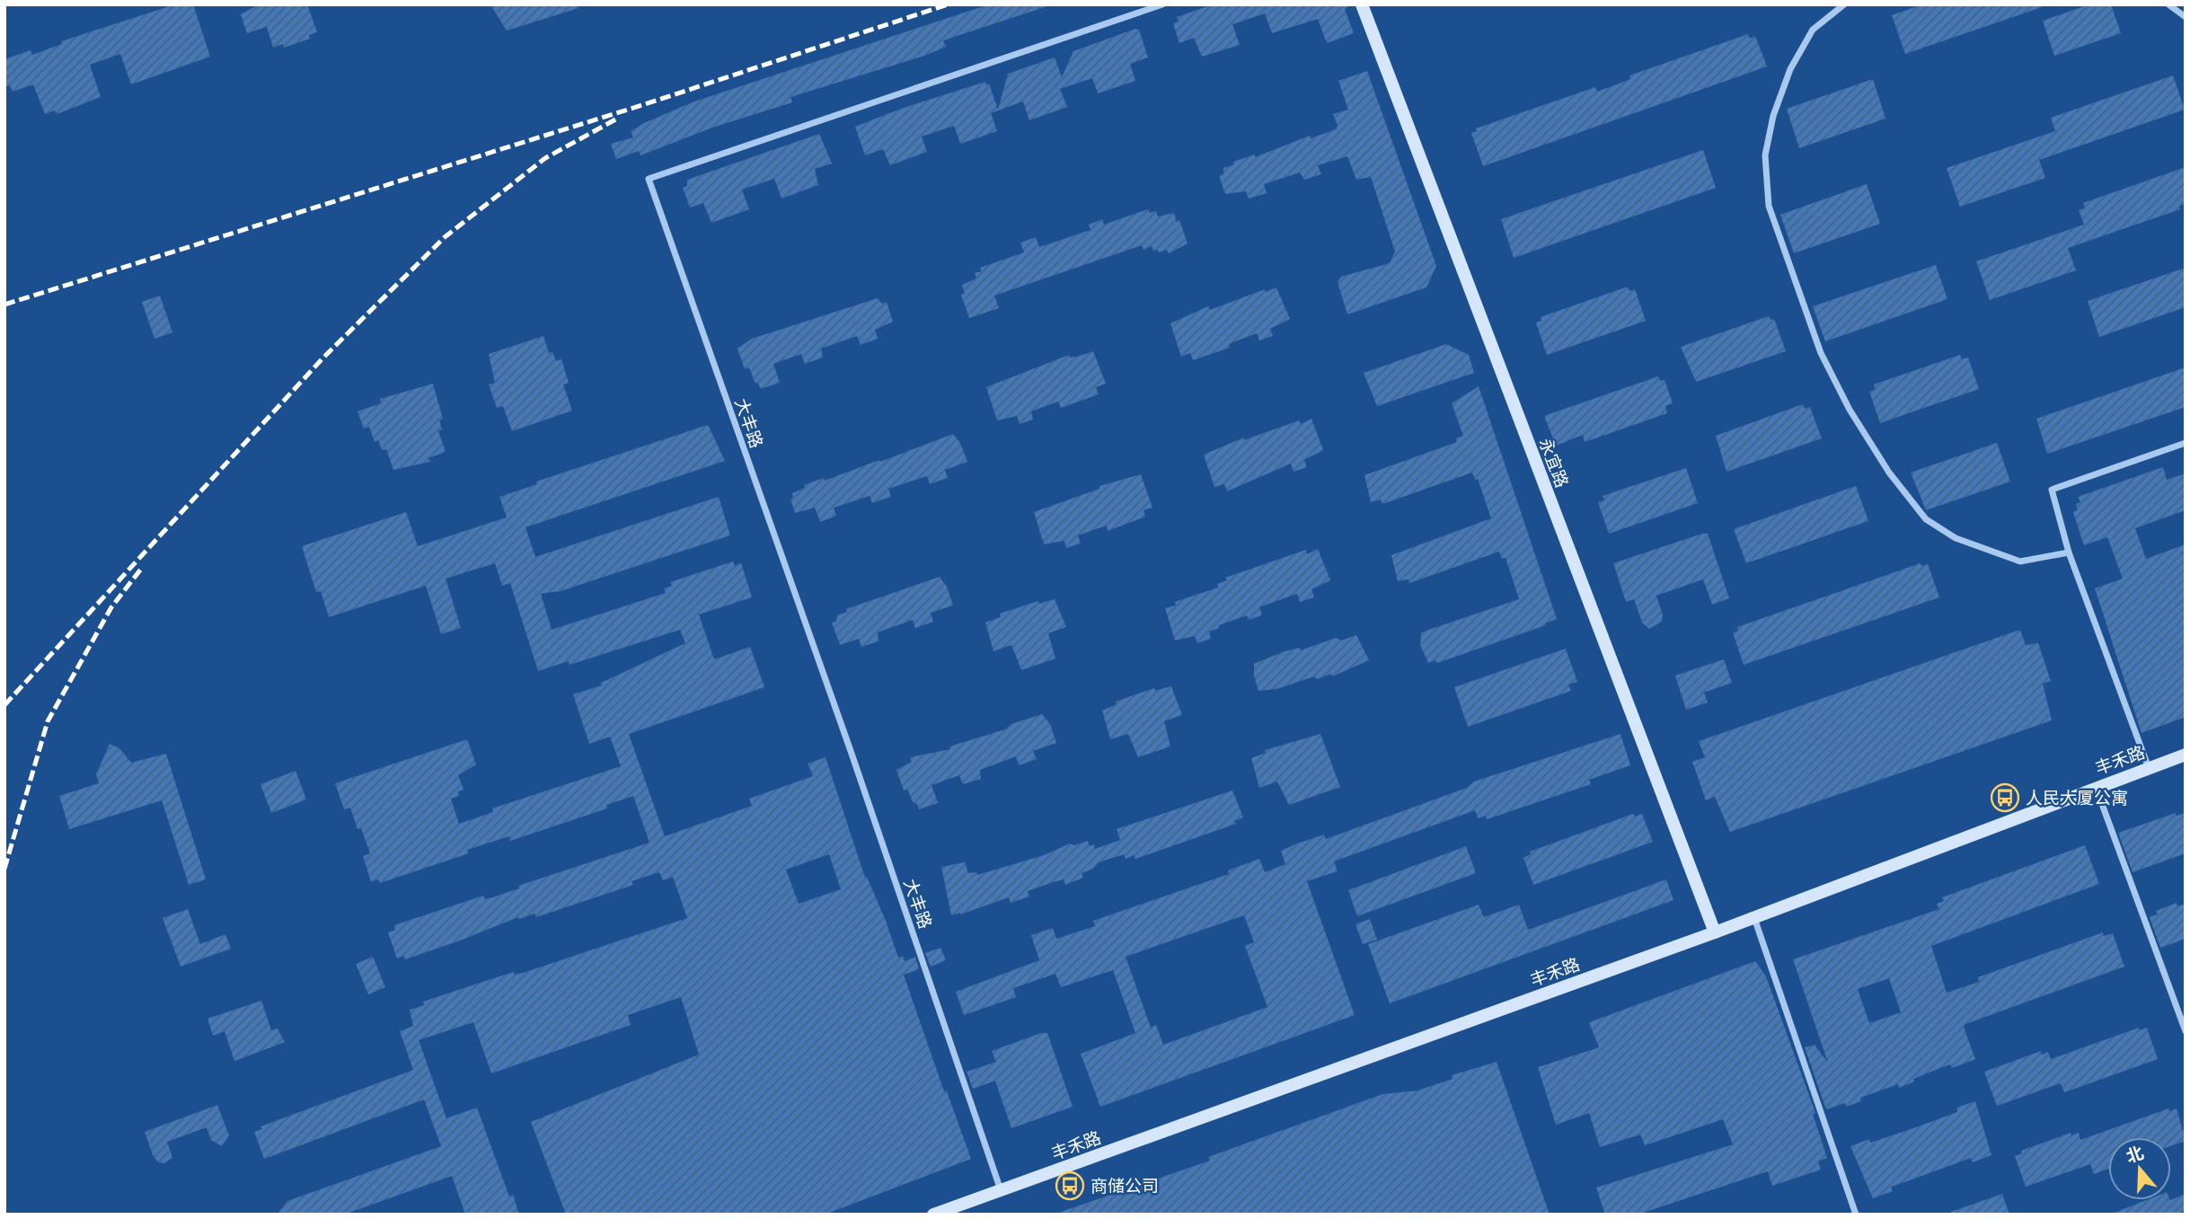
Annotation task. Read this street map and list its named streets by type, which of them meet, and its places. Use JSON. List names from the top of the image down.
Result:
{
  "streets": {
    "main road": ["永宜路", "丰禾路"],
    "street": ["大丰路"]
  },
  "crossings": [
    ["大丰路", "丰禾路"],
    ["永宜路", "丰禾路"]
  ],
  "places": {
    "bus stop": ["人民大厦公寓", "商储公司"]
  },
  "north": "top"
}
